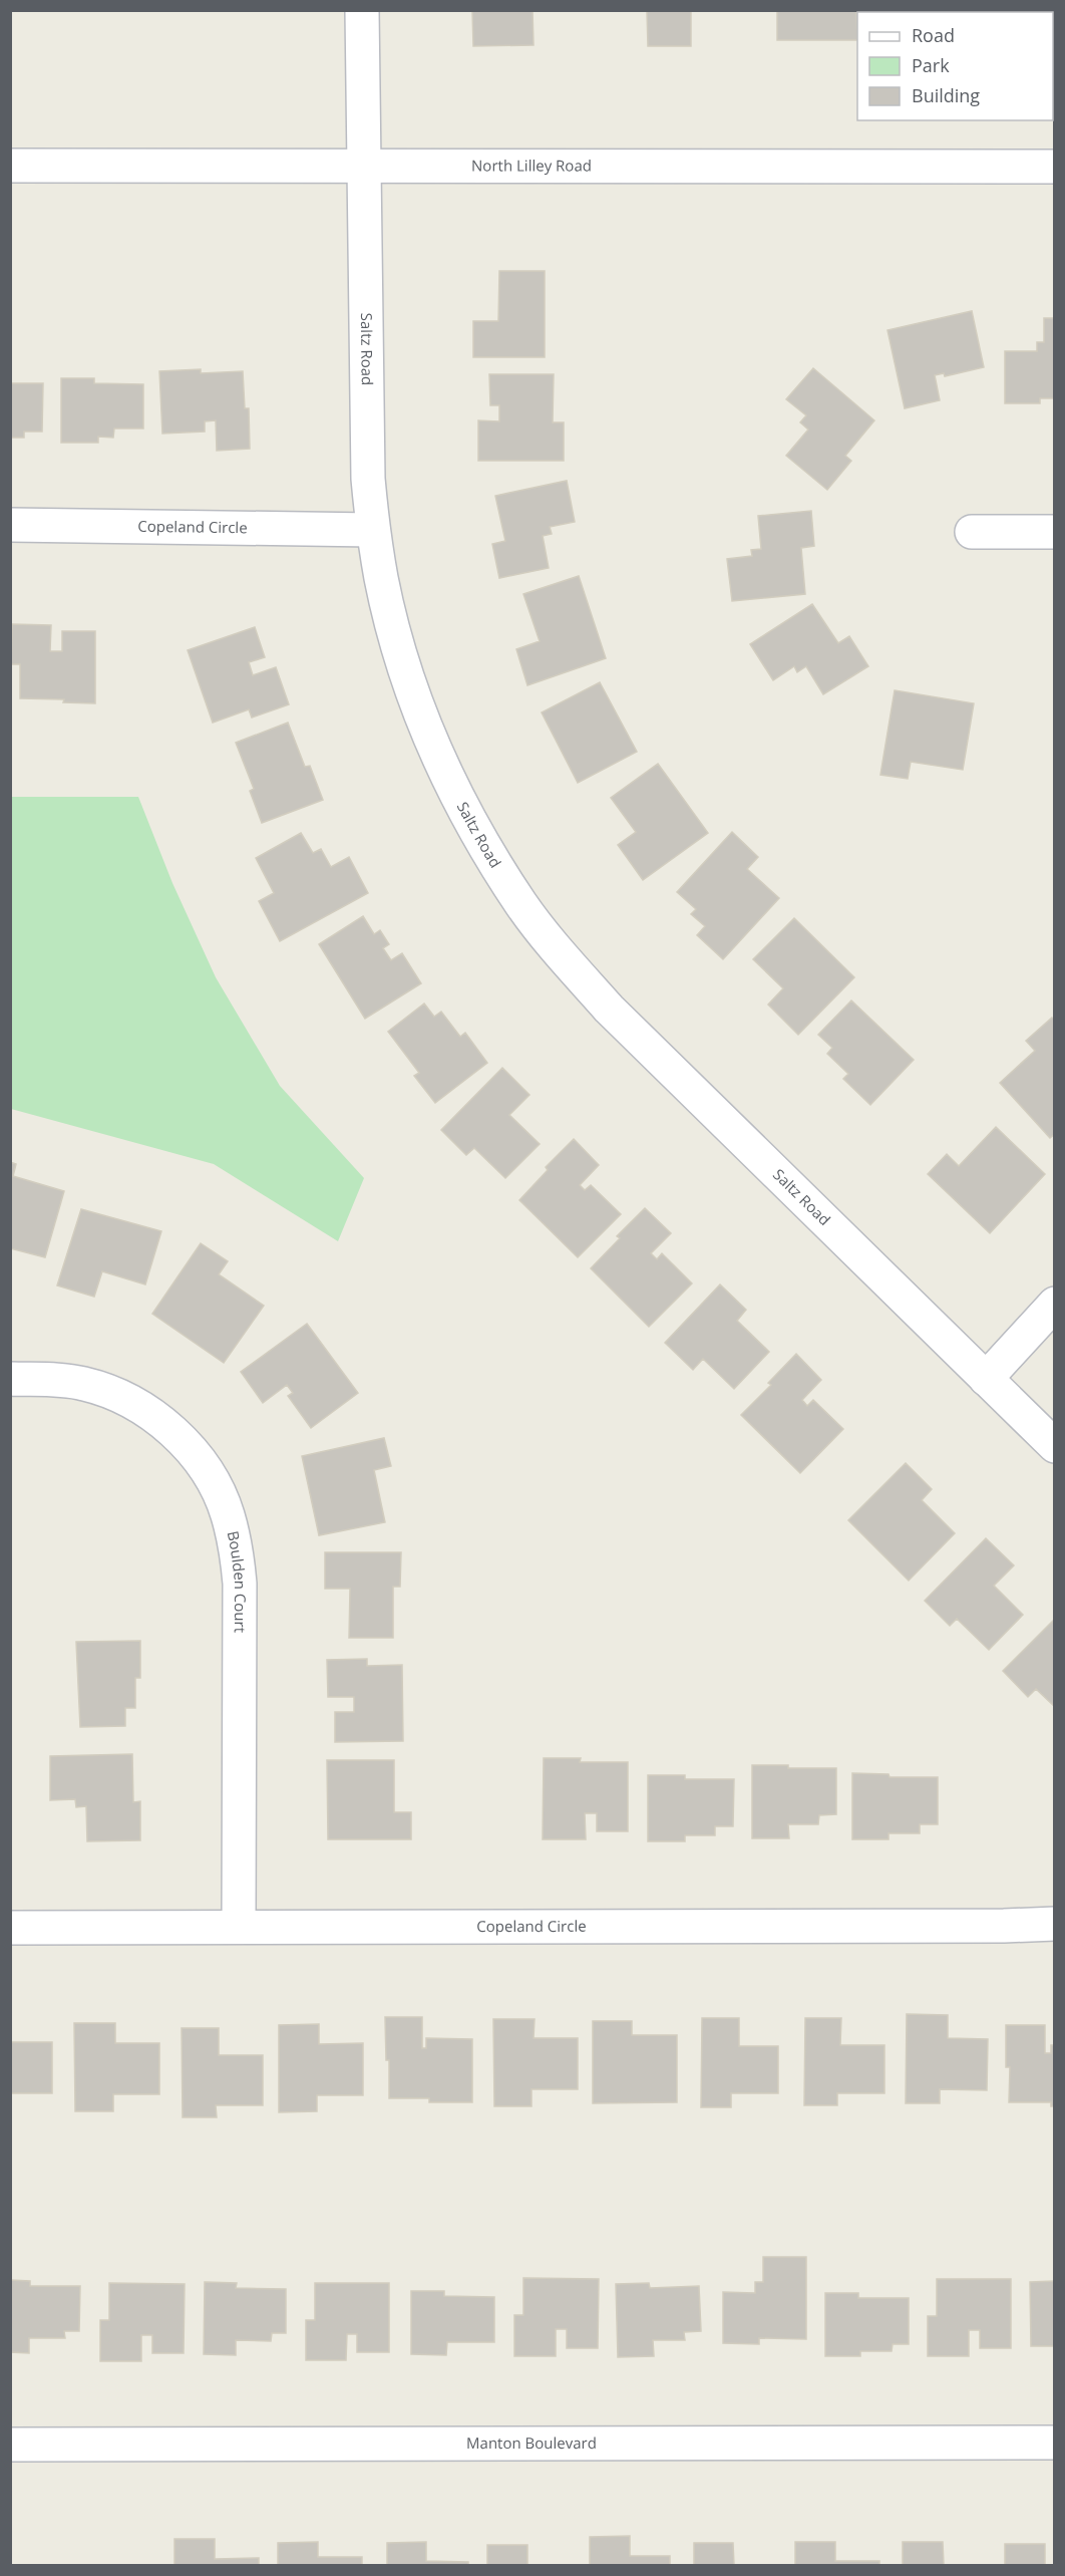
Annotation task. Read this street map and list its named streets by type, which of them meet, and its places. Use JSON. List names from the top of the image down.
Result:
{
  "streets": {
    "street": [
      "North Lilley Road",
      "Saltz Road",
      "Copeland Circle",
      "Boulden Court",
      "Manton Boulevard"
    ]
  },
  "crossings": [
    ["North Lilley Road", "Saltz Road"],
    ["Saltz Road", "Copeland Circle"],
    ["Copeland Circle", "Boulden Court"]
  ],
  "legend": ["Road", "Park", "Building"]
}
